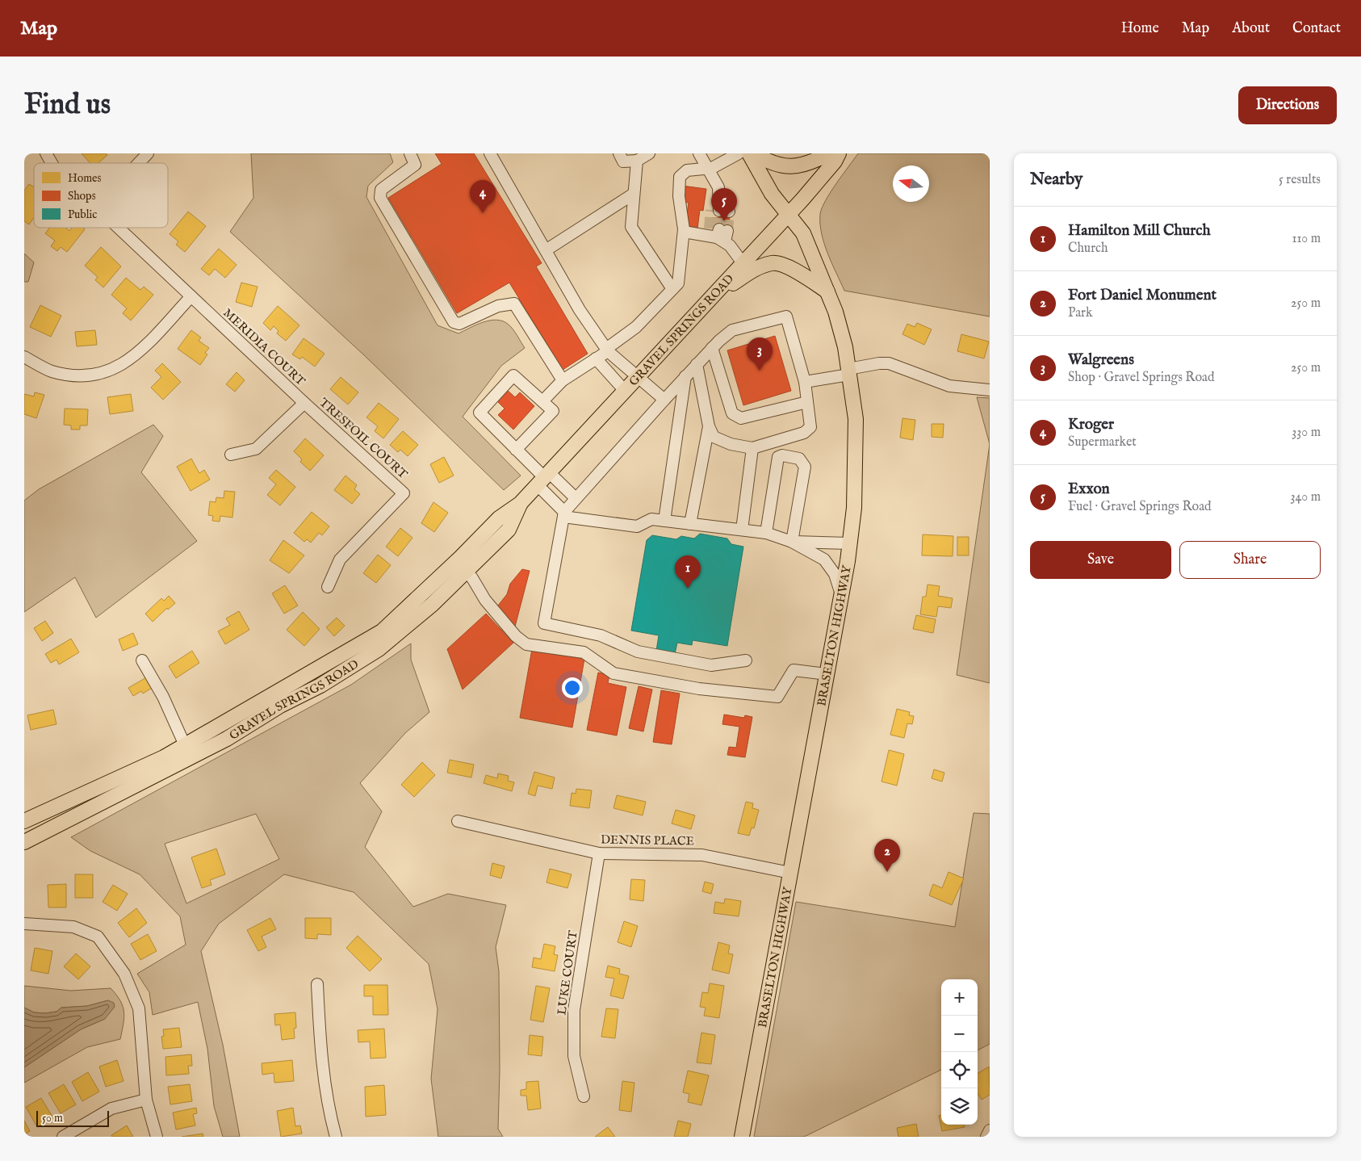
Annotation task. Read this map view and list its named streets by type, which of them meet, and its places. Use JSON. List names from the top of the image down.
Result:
{
  "streets": {
    "main road": ["GRAVEL SPRINGS ROAD", "BRASELTON HIGHWAY"],
    "street": [
      "MERIDIA COURT",
      "TRESFOIL COURT",
      "DENNIS PLACE",
      "LUKE COURT"
    ]
  },
  "crossings": [
    ["GRAVEL SPRINGS ROAD", "BRASELTON HIGHWAY"],
    ["MERIDIA COURT", "TRESFOIL COURT"],
    ["BRASELTON HIGHWAY", "DENNIS PLACE"],
    ["DENNIS PLACE", "LUKE COURT"]
  ],
  "legend": ["Homes", "Shops", "Public"],
  "scale_bar": "50 m",
  "north": "left",
  "page": {
    "header": "Map",
    "nav": [
      "Home",
      "Map",
      "About",
      "Contact"
    ],
    "buttons": [
      "Directions",
      ["Save", "Share"]
    ],
    "title": "Find us",
    "heading": ["Nearby", "5 results"],
    "pins": [
      "4",
      "5",
      "3",
      "1",
      "2"
    ],
    "list": [
      {
        "mark": "1",
        "name": "Hamilton Mill Church",
        "note": "Church",
        "value": "110 m"
      },
      {
        "mark": "2",
        "name": "Fort Daniel Monument",
        "note": "Park",
        "value": "250 m"
      },
      {
        "mark": "3",
        "name": "Walgreens",
        "note": "Shop · Gravel Springs Road",
        "value": "250 m"
      },
      {
        "mark": "4",
        "name": "Kroger",
        "note": "Supermarket",
        "value": "330 m"
      },
      {
        "mark": "5",
        "name": "Exxon",
        "note": "Fuel · Gravel Springs Road",
        "value": "340 m"
      }
    ],
    "map_buttons": ["+", "−"],
    "scale": "50 m"
  }
}
